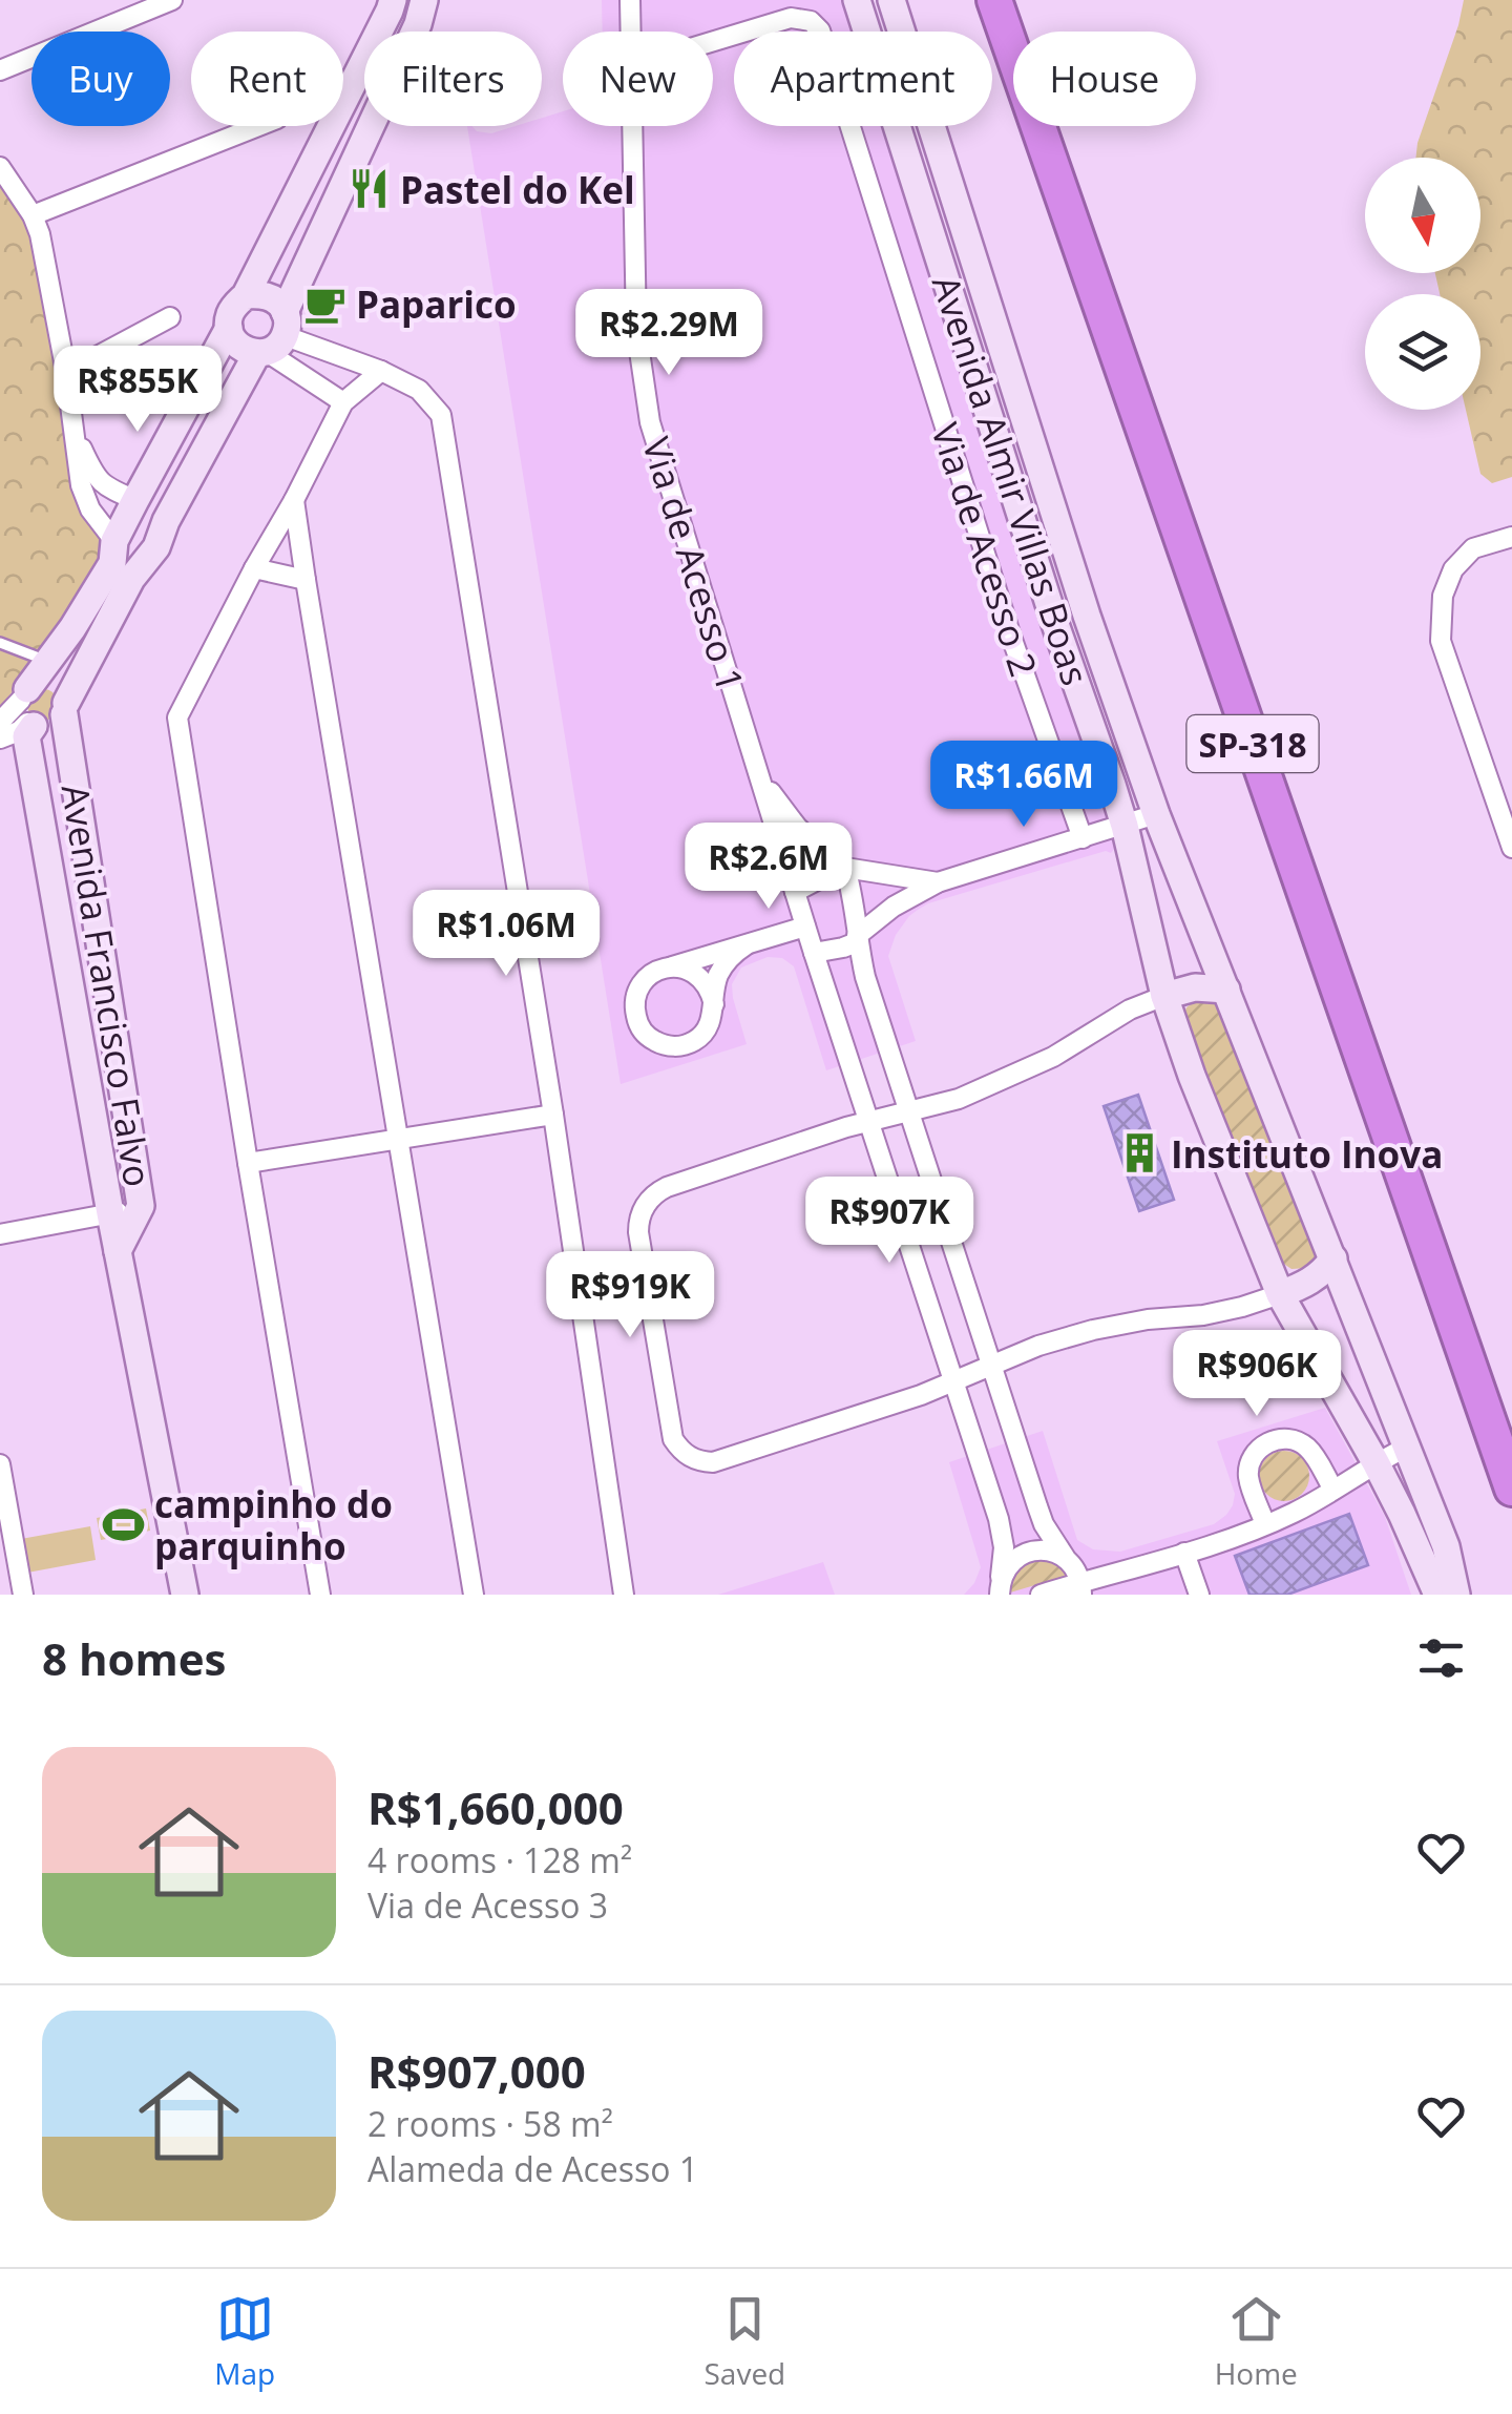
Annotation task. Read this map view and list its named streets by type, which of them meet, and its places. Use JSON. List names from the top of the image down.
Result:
{
  "streets": {
    "highway": ["SP-318"],
    "street": [
      "Avenida Almir Villas Boas",
      "Via de Acesso 2",
      "Via de Acesso 1",
      "Avenida Francisco Falvo"
    ]
  },
  "places": {
    "restaurant": ["Pastel do Kel"],
    "cafe": ["Paparico"],
    "building": ["Instituto Inova"],
    "sports": ["campinho do parquinho"]
  },
  "north": "bottom",
  "page": {
    "chip": [
      "Buy",
      "Rent",
      "Filters",
      "New",
      "Apartment",
      "House"
    ],
    "price": [
      "R$2.29M",
      "R$855K",
      "R$1.66M",
      "R$2.6M",
      "R$1.06M",
      "R$907K",
      "R$919K",
      "R$906K"
    ],
    "heading": "8 homes",
    "list": [
      {
        "name": "R$1,660,000",
        "note": "4 rooms · 128 m² · Via de Acesso 3"
      },
      {
        "name": "R$907,000",
        "note": "2 rooms · 58 m² · Alameda de Acesso 1"
      }
    ],
    "tabs": ["Map", "Saved", "Home"]
  }
}
